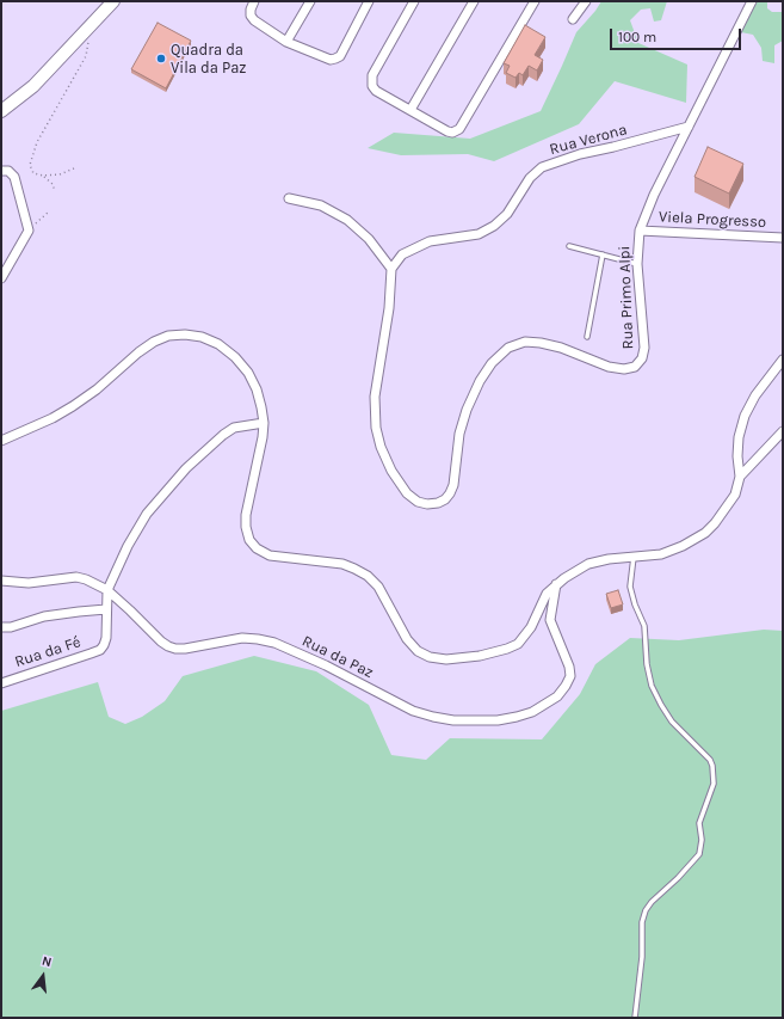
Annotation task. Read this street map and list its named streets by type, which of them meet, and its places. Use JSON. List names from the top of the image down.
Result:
{
  "streets": {
    "street": [
      "Rua Verona",
      "Viela Progresso",
      "Rua Primo Alpi",
      "Rua da Fé",
      "Rua da Paz"
    ]
  },
  "crossings": [
    ["Rua Verona", "Rua Primo Alpi"],
    ["Viela Progresso", "Rua Primo Alpi"],
    ["Rua da Fé", "Rua da Paz"]
  ],
  "places": ["Quadra da Vila da Paz"],
  "scale_bar": "100 m",
  "north": "top"
}
